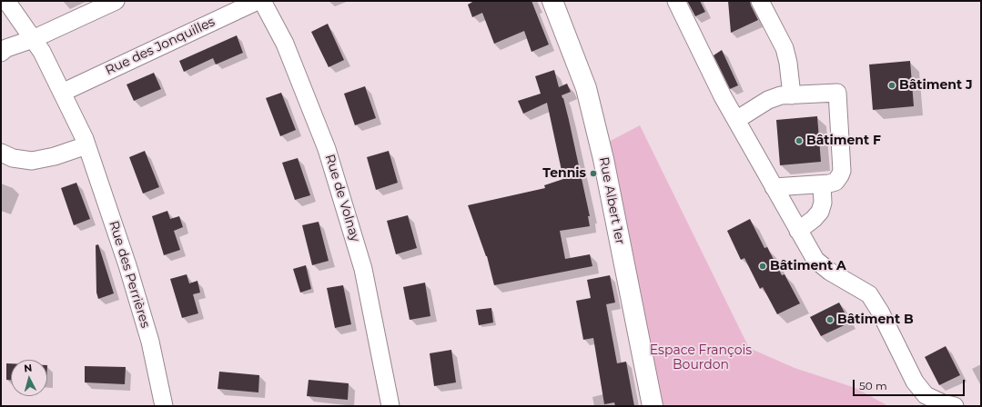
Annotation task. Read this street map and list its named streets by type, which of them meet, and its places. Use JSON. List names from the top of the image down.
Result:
{
  "streets": {
    "main road": ["Rue Albert 1er"],
    "street": ["Rue des Jonquilles", "Rue de Volnay", "Rue des Perrières"]
  },
  "crossings": [
    ["Rue des Jonquilles", "Rue des Perrières"]
  ],
  "parks": ["Espace François Bourdon"],
  "places": [
    "Bâtiment J",
    "Bâtiment F",
    "Tennis",
    "Bâtiment A",
    "Bâtiment B"
  ],
  "scale_bar": "50 m",
  "north": "top"
}
